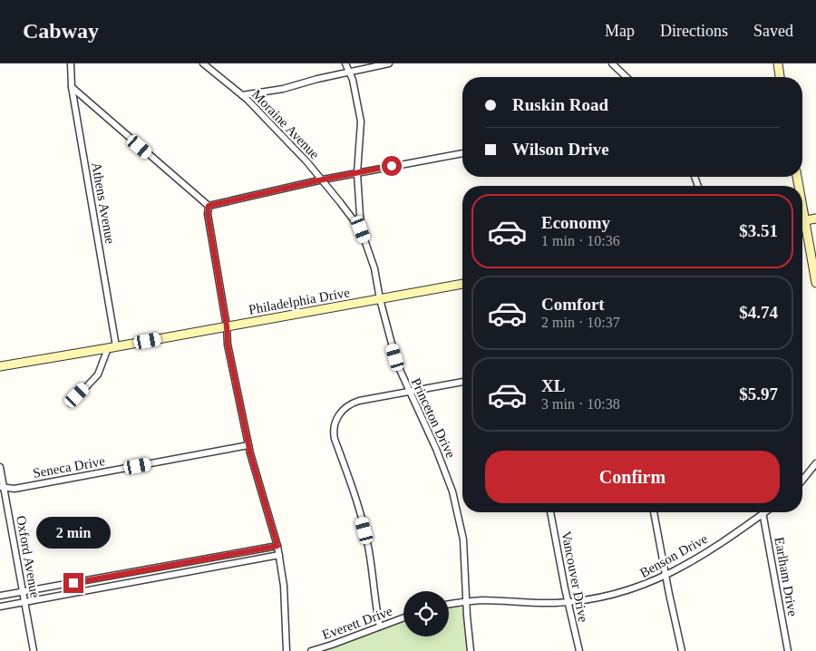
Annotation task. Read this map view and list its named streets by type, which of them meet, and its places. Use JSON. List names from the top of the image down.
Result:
{
  "streets": {
    "main road": ["Philadelphia Drive"],
    "street": [
      "Moraine Avenue",
      "Athens Avenue",
      "Princeton Drive",
      "Seneca Drive",
      "Benson Drive",
      "Oxford Avenue",
      "Vancouver Drive",
      "Earlham Drive",
      "Everett Drive"
    ]
  },
  "crossings": [
    ["Moraine Avenue", "Princeton Drive"],
    ["Athens Avenue", "Philadelphia Drive"],
    ["Philadelphia Drive", "Princeton Drive"],
    ["Princeton Drive", "Benson Drive"],
    ["Seneca Drive", "Oxford Avenue"],
    ["Benson Drive", "Vancouver Drive"],
    ["Benson Drive", "Earlham Drive"]
  ],
  "page": {
    "header": "Cabway",
    "nav": ["Map", "Directions", "Saved"],
    "banner": ["Ruskin Road", "Wilson Drive"],
    "list": [
      {
        "name": "Economy",
        "note": "1 min · 10:36",
        "value": "$3.51"
      },
      {
        "name": "Comfort",
        "note": "2 min · 10:37",
        "value": "$4.74"
      },
      {
        "name": "XL",
        "note": "3 min · 10:38",
        "value": "$5.97"
      }
    ],
    "buttons": "Confirm",
    "bubble": "2 min"
  }
}
